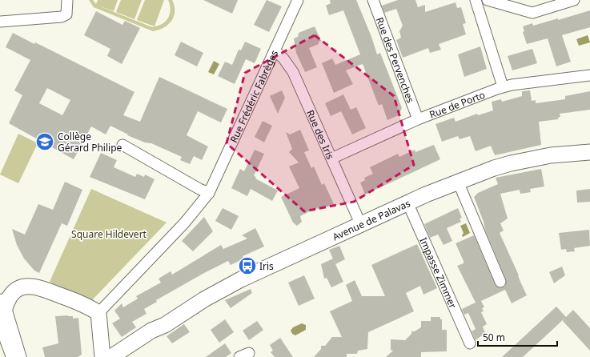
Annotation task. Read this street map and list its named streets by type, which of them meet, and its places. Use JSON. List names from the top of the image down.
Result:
{
  "streets": {
    "main road": ["Avenue de Palavas"],
    "street": [
      "Rue des Pervenches",
      "Rue Frédéric Fabrèges",
      "Rue de Porto",
      "Rue des Iris",
      "Impasse Zimmer"
    ]
  },
  "crossings": [
    ["Rue des Pervenches", "Rue de Porto"],
    ["Rue Frédéric Fabrèges", "Rue des Iris"],
    ["Rue de Porto", "Rue des Iris"],
    ["Rue des Iris", "Avenue de Palavas"],
    ["Avenue de Palavas", "Impasse Zimmer"]
  ],
  "parks": ["Square Hildevert"],
  "places": {
    "school or university": ["Collège Gérard Philipe"],
    "bus stop": ["Iris"]
  },
  "scale_bar": "50 m"
}
